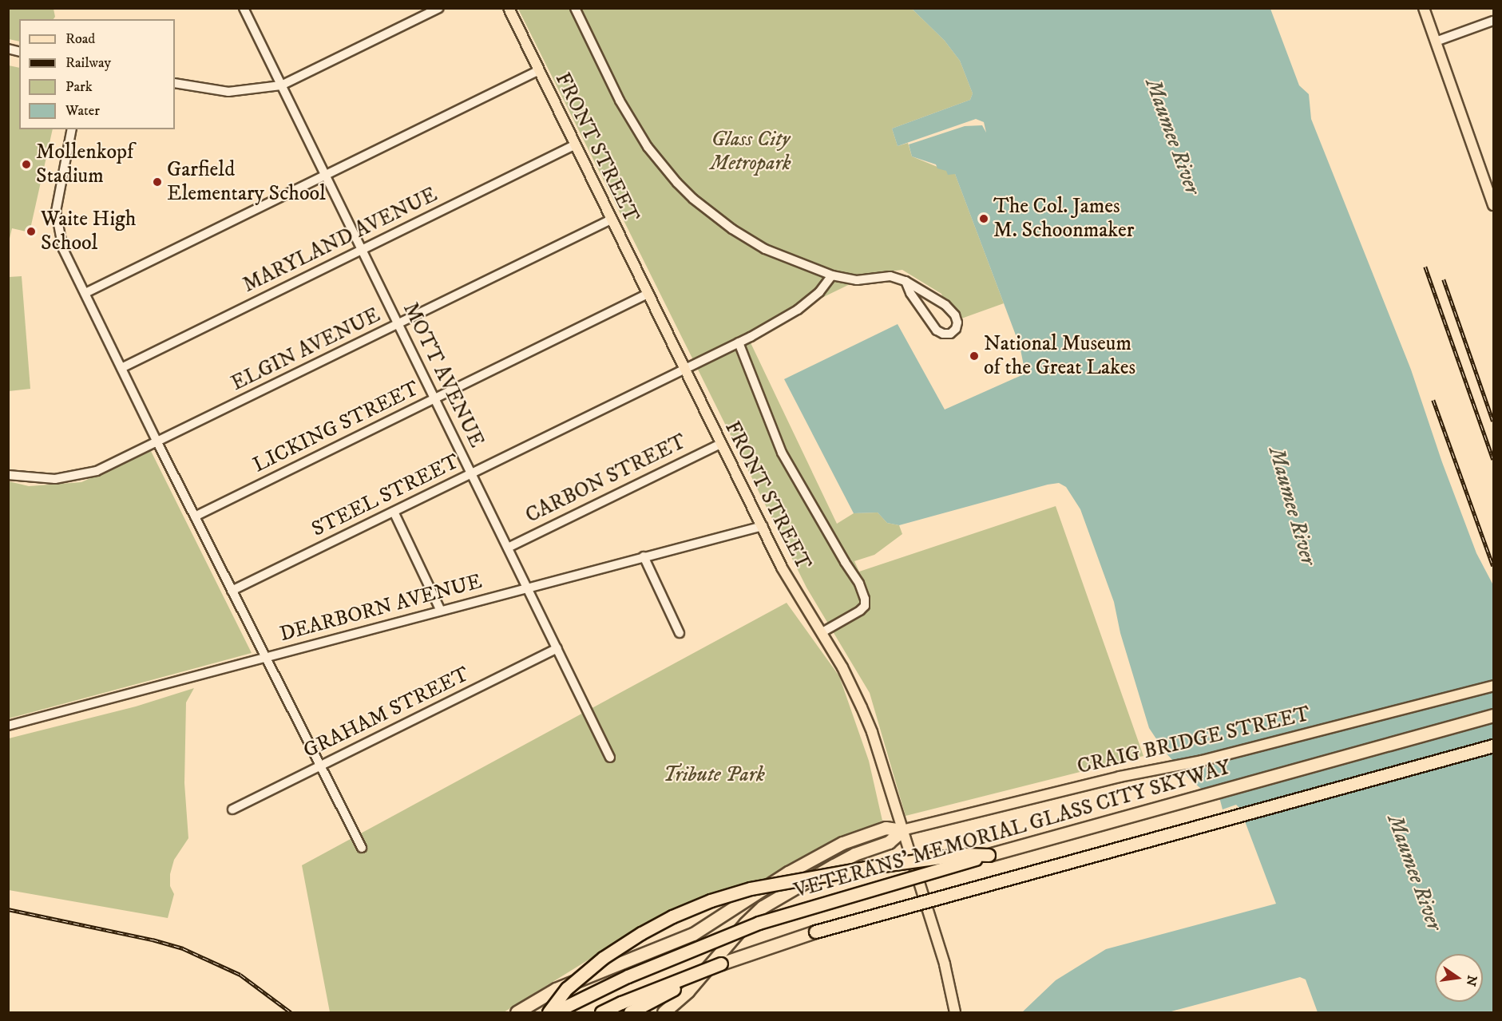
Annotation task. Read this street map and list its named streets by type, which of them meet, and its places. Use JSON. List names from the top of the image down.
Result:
{
  "streets": {
    "highway": ["VETERANS' MEMORIAL GLASS CITY SKYWAY"],
    "main road": ["FRONT STREET", "CRAIG BRIDGE STREET"],
    "street": [
      "MARYLAND AVENUE",
      "ELGIN AVENUE",
      "MOTT AVENUE",
      "LICKING STREET",
      "CARBON STREET",
      "STEEL STREET",
      "DEARBORN AVENUE",
      "GRAHAM STREET"
    ]
  },
  "crossings": [
    ["FRONT STREET", "MARYLAND AVENUE"],
    ["FRONT STREET", "ELGIN AVENUE"],
    ["FRONT STREET", "LICKING STREET"],
    ["FRONT STREET", "CARBON STREET"],
    ["FRONT STREET", "STEEL STREET"],
    ["FRONT STREET", "DEARBORN AVENUE"],
    ["FRONT STREET", "CRAIG BRIDGE STREET"],
    ["MARYLAND AVENUE", "MOTT AVENUE"],
    ["ELGIN AVENUE", "MOTT AVENUE"],
    ["MOTT AVENUE", "LICKING STREET"],
    ["MOTT AVENUE", "CARBON STREET"],
    ["MOTT AVENUE", "STEEL STREET"],
    ["MOTT AVENUE", "DEARBORN AVENUE"],
    ["MOTT AVENUE", "GRAHAM STREET"]
  ],
  "water": ["Maumee River"],
  "parks": ["Glass City Metropark", "Tribute Park"],
  "places": [
    "Mollenkopf Stadium",
    "Garfield Elementary School",
    "The Col. James M. Schoonmaker",
    "Waite High School",
    "National Museum of the Great Lakes"
  ],
  "legend": [
    "Road",
    "Railway",
    "Park",
    "Water"
  ],
  "north": "right"
}
